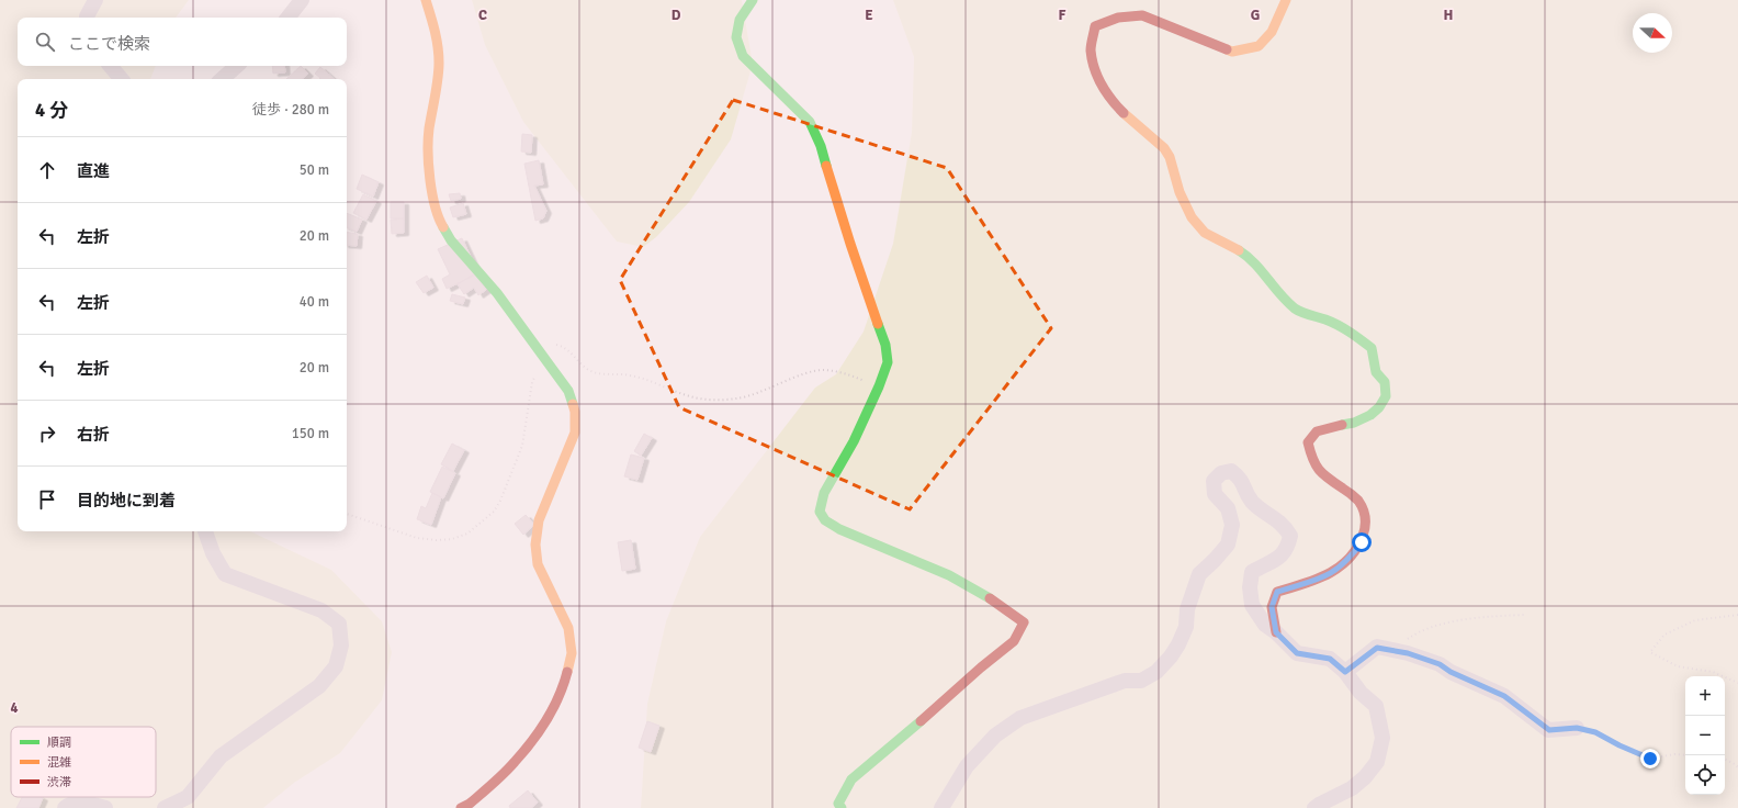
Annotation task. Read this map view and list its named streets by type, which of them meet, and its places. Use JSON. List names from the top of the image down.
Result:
{
  "legend": ["順調", "混雑", "渋滞"],
  "north": "right",
  "page": {
    "search": "ここで検索",
    "heading": ["4 分", "徒歩 · 280 m"],
    "list": [
      ["直進", "50 m"],
      ["左折", "20 m"],
      ["左折", "40 m"],
      ["左折", "20 m"],
      ["右折", "150 m"],
      "目的地に到着"
    ],
    "map_buttons": ["+", "−"]
  },
  "grid": {
    "columns": [
      "C",
      "D",
      "E",
      "F",
      "G",
      "H"
    ],
    "rows": ["4"]
  }
}
